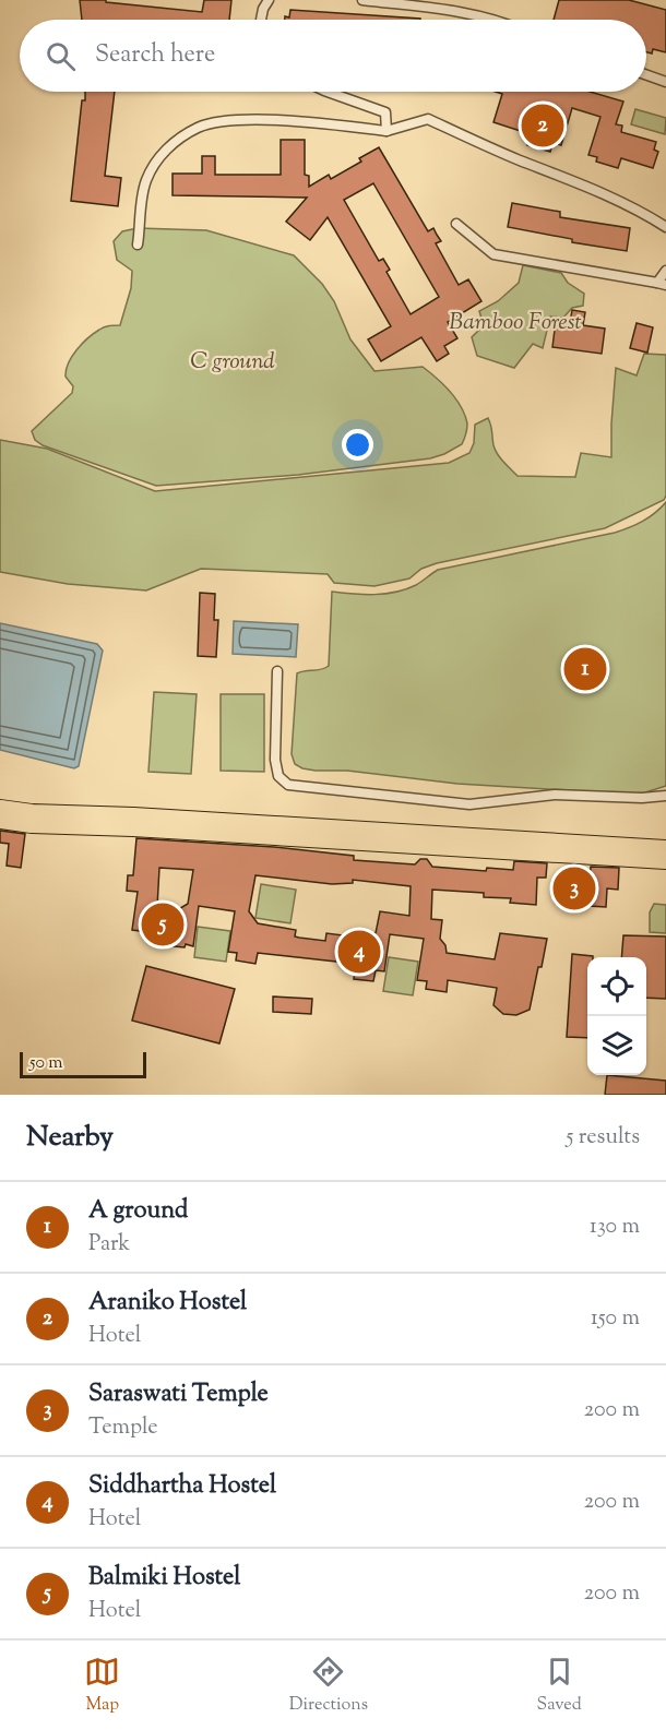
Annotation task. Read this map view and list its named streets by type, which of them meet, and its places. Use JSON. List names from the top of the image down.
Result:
{
  "parks": ["Bamboo Forest", "C ground"],
  "scale_bar": "50 m",
  "page": {
    "search": "Search here",
    "pins": [
      "2",
      "1",
      "3",
      "5",
      "4"
    ],
    "scale": "50 m",
    "heading": ["Nearby", "5 results"],
    "list": [
      {
        "mark": "1",
        "name": "A ground",
        "note": "Park",
        "value": "130 m"
      },
      {
        "mark": "2",
        "name": "Araniko Hostel",
        "note": "Hotel",
        "value": "150 m"
      },
      {
        "mark": "3",
        "name": "Saraswati Temple",
        "note": "Temple",
        "value": "200 m"
      },
      {
        "mark": "4",
        "name": "Siddhartha Hostel",
        "note": "Hotel",
        "value": "200 m"
      },
      {
        "mark": "5",
        "name": "Balmiki Hostel",
        "note": "Hotel",
        "value": "200 m"
      }
    ],
    "nav": ["Map", "Directions", "Saved"]
  }
}
